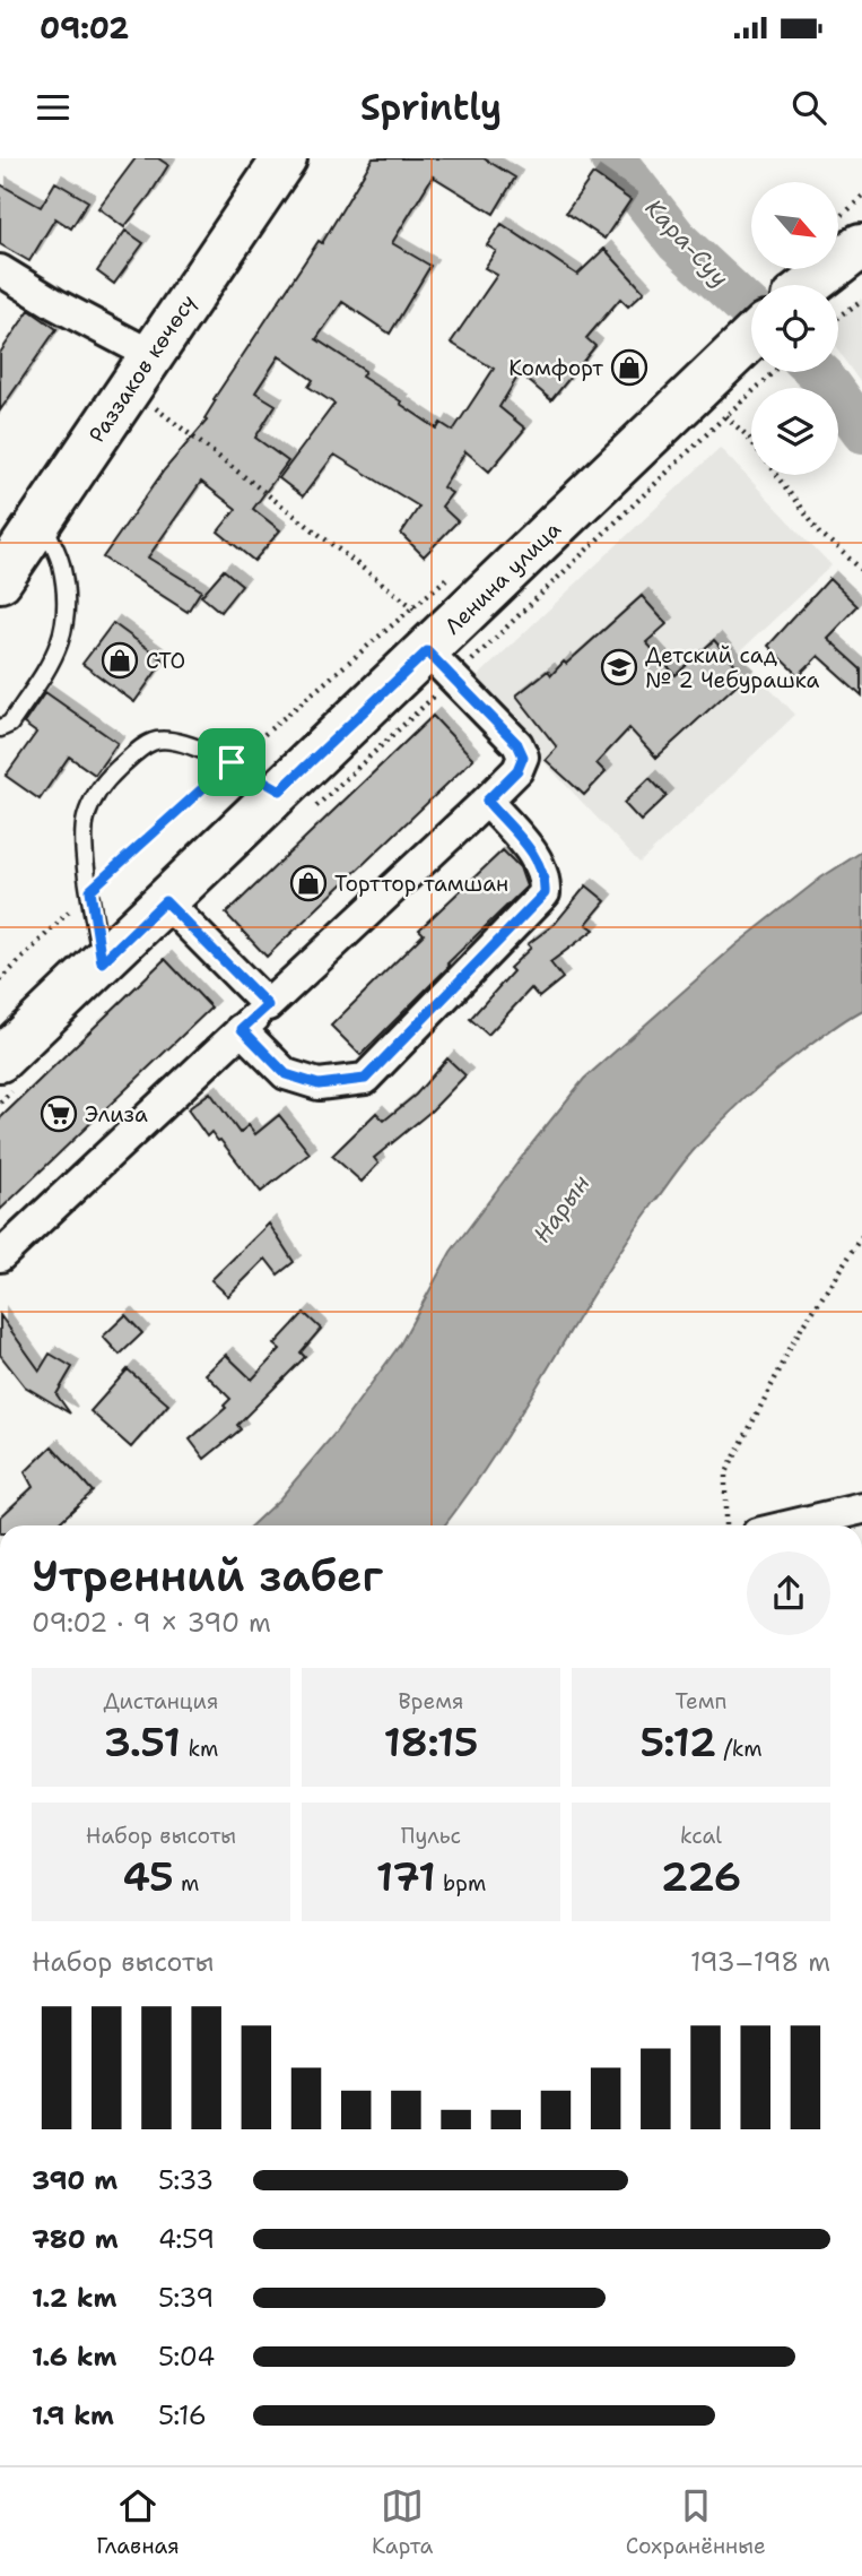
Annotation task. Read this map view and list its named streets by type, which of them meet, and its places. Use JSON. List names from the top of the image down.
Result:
{
  "streets": {
    "main road": ["Раззаков көчөсү", "Ленина улица"]
  },
  "water": ["Кара-Суу", "Нарын"],
  "places": {
    "shop": ["Комфорт", "СТО", "Торттор тамшан"],
    "school or university": ["Детский сад № 2 Чебурашка"],
    "supermarket": ["Элиза"]
  },
  "north": "bottom right",
  "page": {
    "status": "09:02",
    "header": "Sprintly",
    "heading": ["Утренний забег", "09:02 · 9 × 390 m"],
    "stats": [
      ["Дистанция", "3.51 km"],
      ["Время", "18:15"],
      ["Темп", "5:12 /km"],
      ["Набор высоты", "45 m"],
      ["Пульс", "171 bpm"],
      ["kcal", "226"]
    ],
    "chart": ["Набор высоты", "193–198 m"],
    "list": [
      {
        "name": "390 m",
        "note": "5:33"
      },
      {
        "name": "780 m",
        "note": "4:59"
      },
      {
        "name": "1.2 km",
        "note": "5:39"
      },
      {
        "name": "1.6 km",
        "note": "5:04"
      },
      {
        "name": "1.9 km",
        "note": "5:16"
      }
    ],
    "tabs": ["Главная", "Карта", "Сохранённые"]
  }
}
